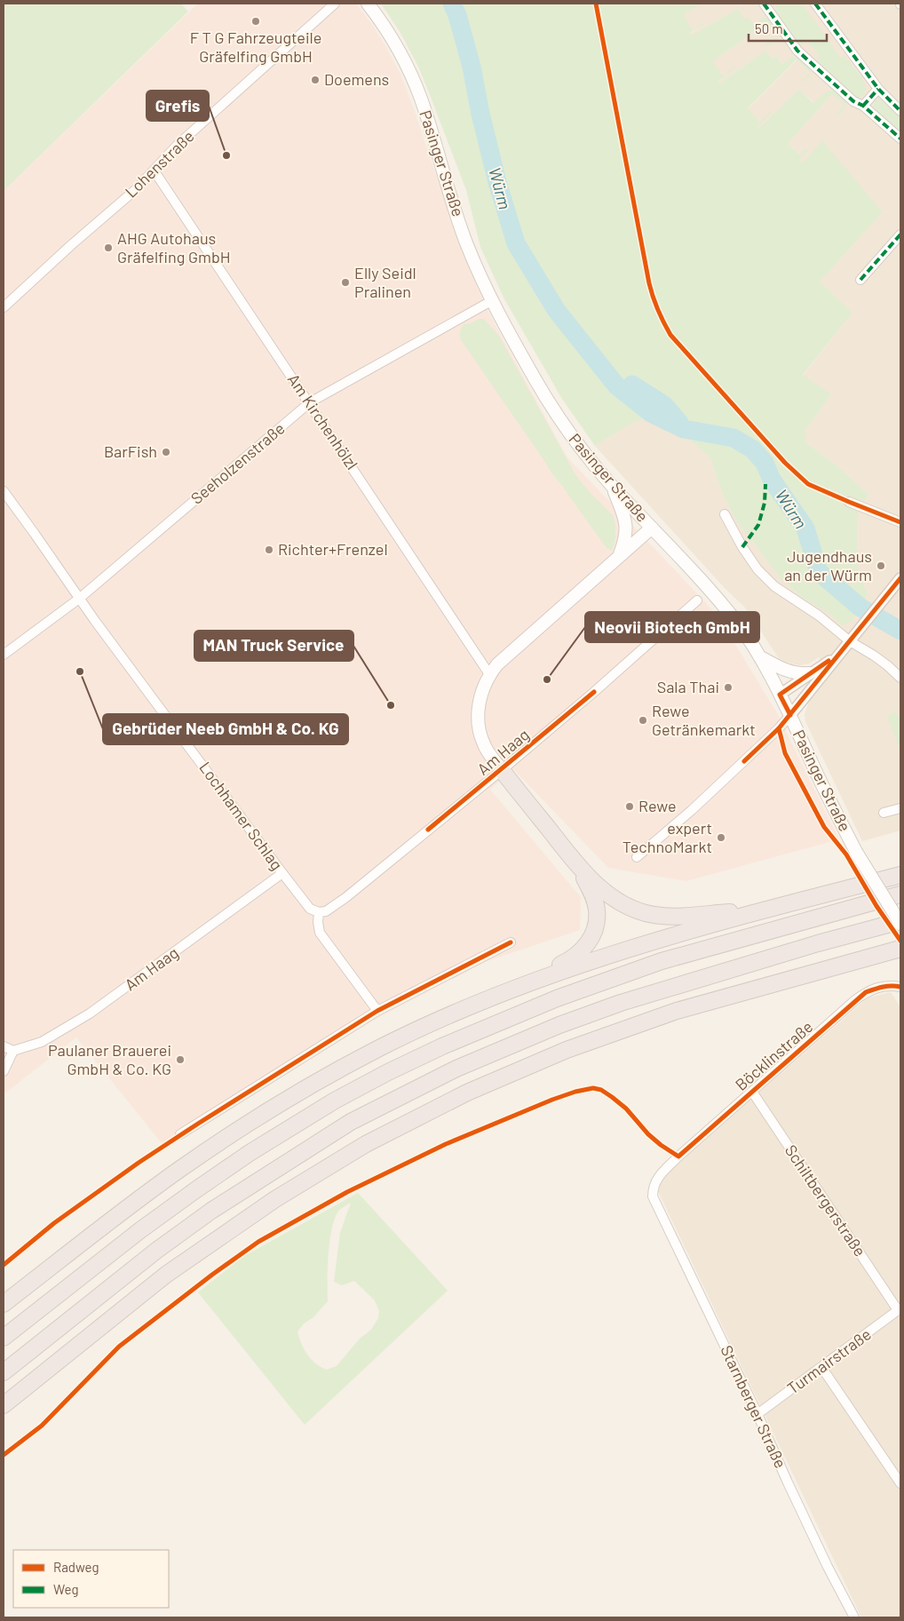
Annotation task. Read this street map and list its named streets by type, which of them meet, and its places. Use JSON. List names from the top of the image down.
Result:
{
  "streets": {
    "main road": ["Pasinger Straße"],
    "street": [
      "Lohenstraße",
      "Am Kirchenhölzl",
      "Seeholzenstraße",
      "Am Haag",
      "Lochhamer Schlag",
      "Böcklinstraße",
      "Schiltbergerstraße",
      "Turmairstraße",
      "Starnberger Straße"
    ]
  },
  "crossings": [
    ["Pasinger Straße", "Seeholzenstraße"],
    ["Lohenstraße", "Am Kirchenhölzl"],
    ["Am Kirchenhölzl", "Seeholzenstraße"],
    ["Seeholzenstraße", "Lochhamer Schlag"],
    ["Am Haag", "Lochhamer Schlag"],
    ["Böcklinstraße", "Schiltbergerstraße"],
    ["Böcklinstraße", "Starnberger Straße"],
    ["Schiltbergerstraße", "Turmairstraße"],
    ["Turmairstraße", "Starnberger Straße"]
  ],
  "water": ["Würm"],
  "places": [
    "F T G Fahrzeugteile Gräfelfing GmbH",
    "Doemens",
    "Grefis",
    "AHG Autohaus Gräfelfing GmbH",
    "Elly Seidl Pralinen",
    "BarFish",
    "Richter+Frenzel",
    "Jugendhaus an der Würm",
    "Gebrüder Neeb GmbH & Co. KG",
    "Neovii Biotech GmbH",
    "Sala Thai",
    "MAN Truck Service",
    "Rewe Getränkemarkt",
    "Rewe",
    "expert TechnoMarkt",
    "Paulaner Brauerei GmbH & Co. KG"
  ],
  "legend": ["Radweg", "Weg"],
  "scale_bar": "50 m"
}
